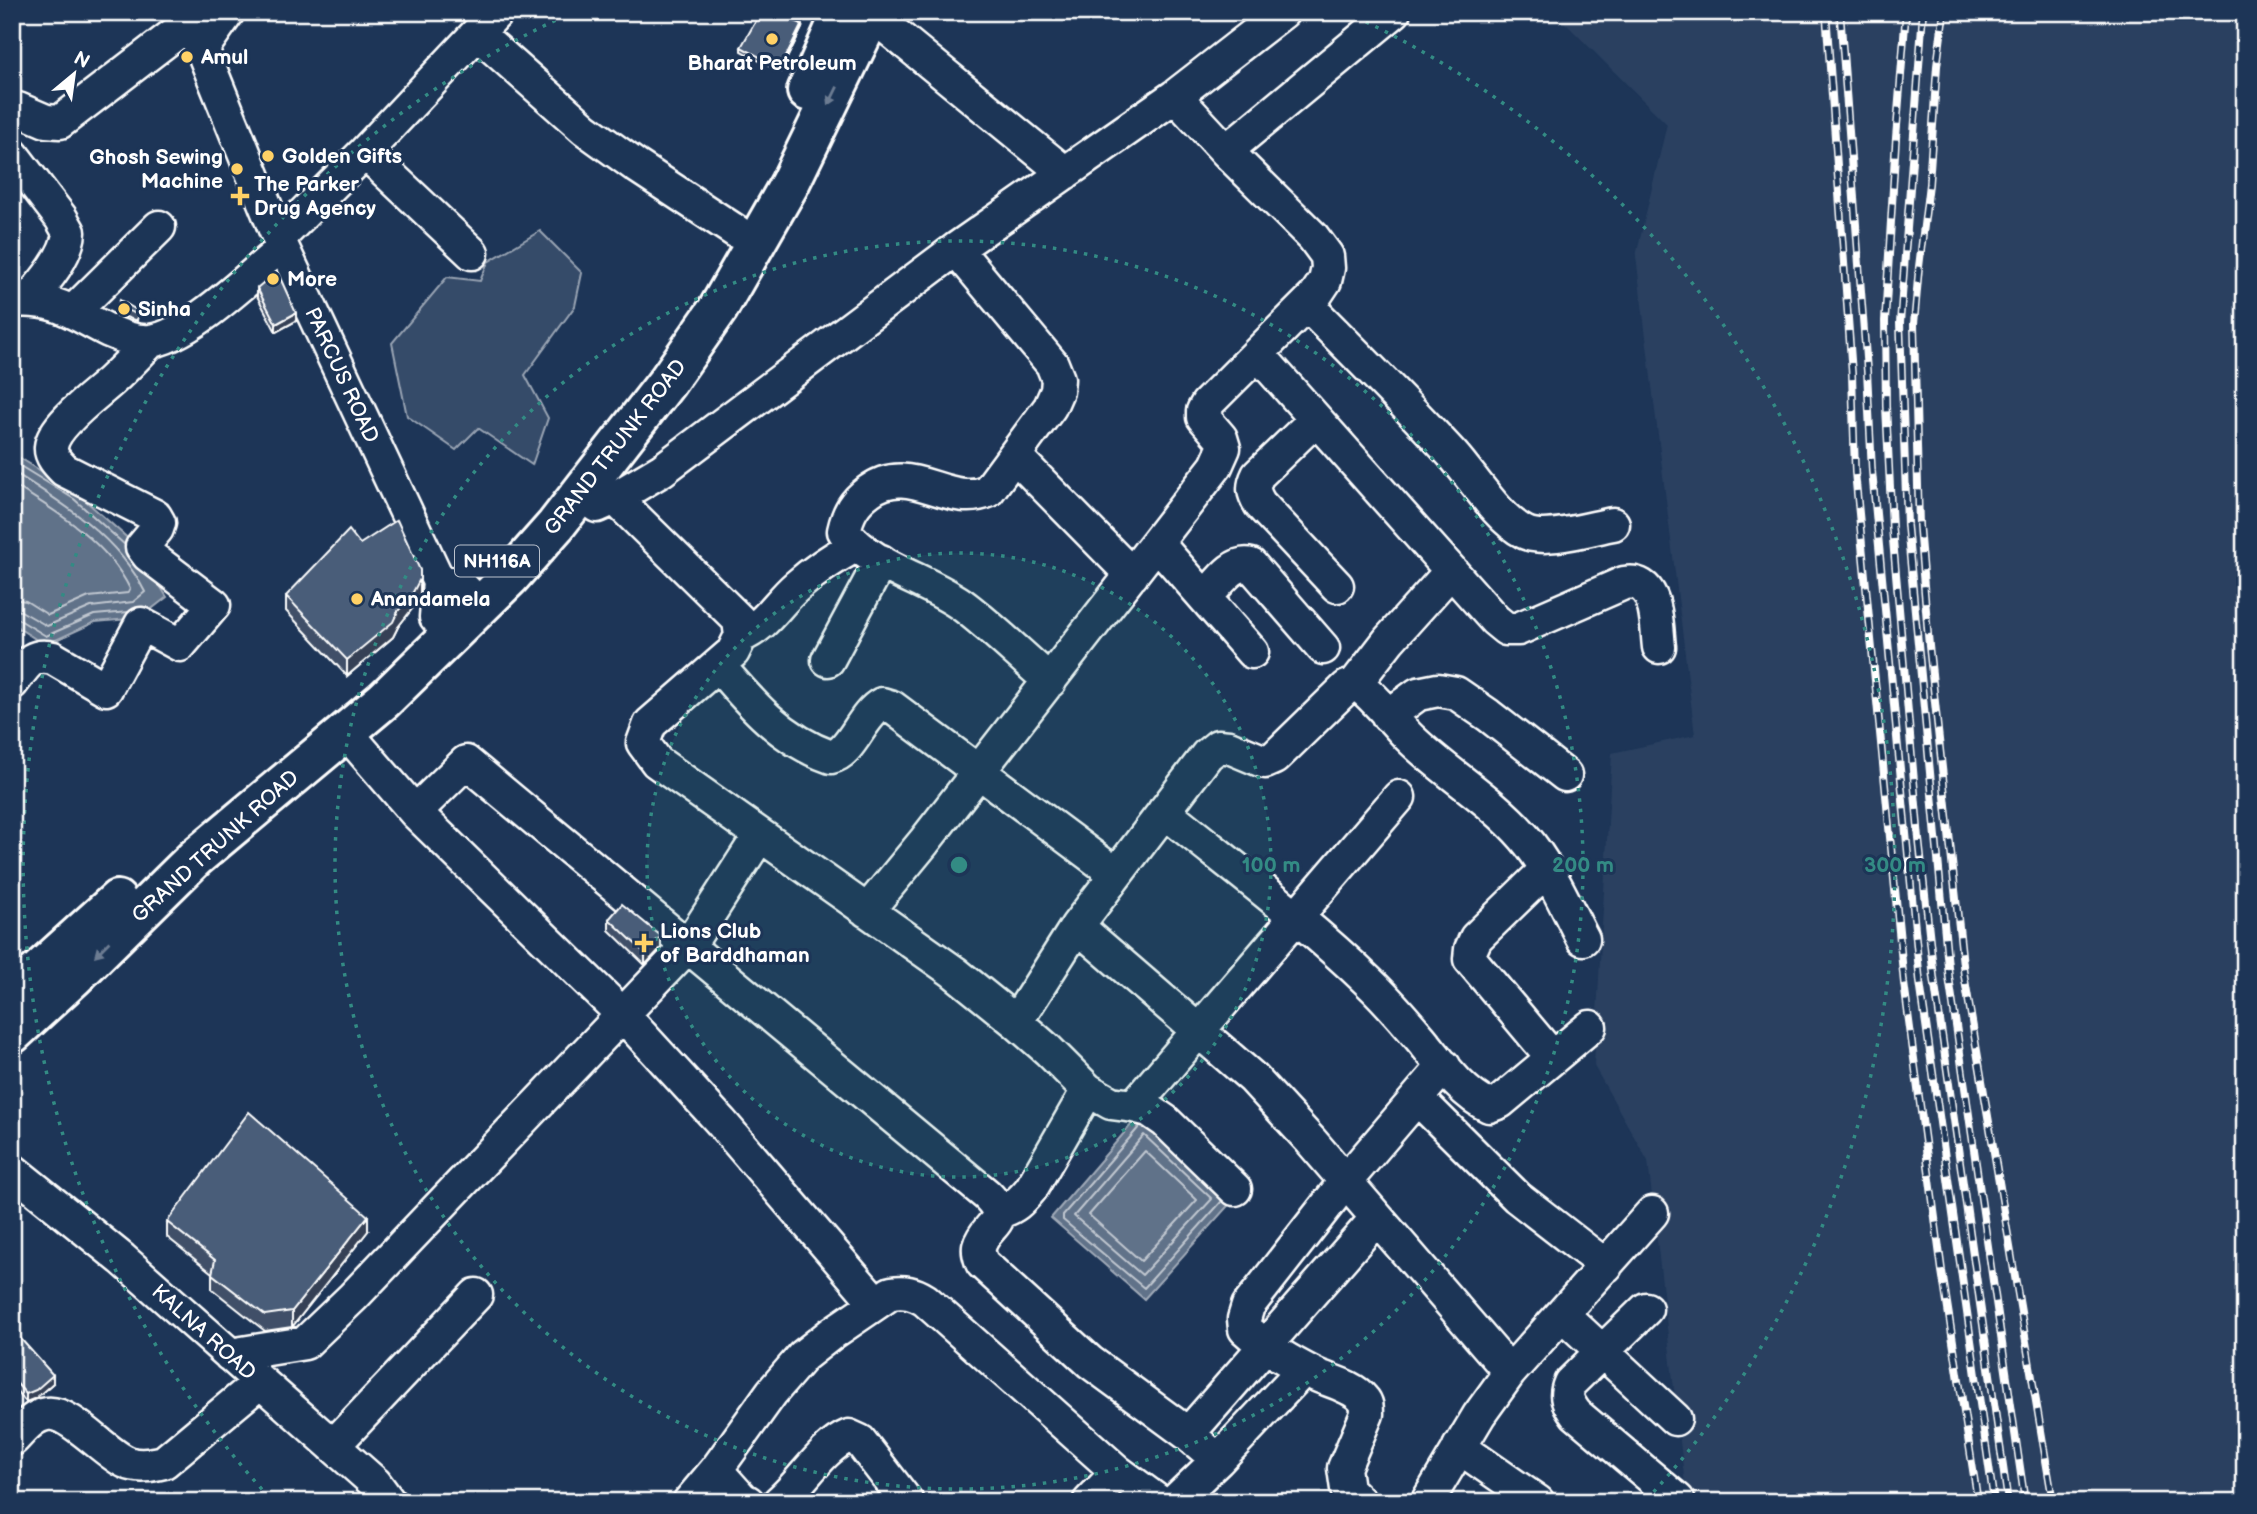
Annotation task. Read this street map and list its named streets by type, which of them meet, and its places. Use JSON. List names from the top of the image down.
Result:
{
  "streets": {
    "highway": ["GRAND TRUNK ROAD", "NH116A"],
    "street": ["PARCUS ROAD", "KALNA ROAD"]
  },
  "crossings": [
    ["PARCUS ROAD", "GRAND TRUNK ROAD"]
  ],
  "places": {
    "other": [
      "Bharat Petroleum",
      "Amul",
      "Golden Gifts",
      "Ghosh Sewing Machine",
      "More",
      "Sinha",
      "Anandamela"
    ],
    "health": ["The Parker Drug Agency", "Lions Club of Barddhaman"]
  },
  "north": "top right",
  "rings": ["100 m", "200 m", "300 m"]
}
